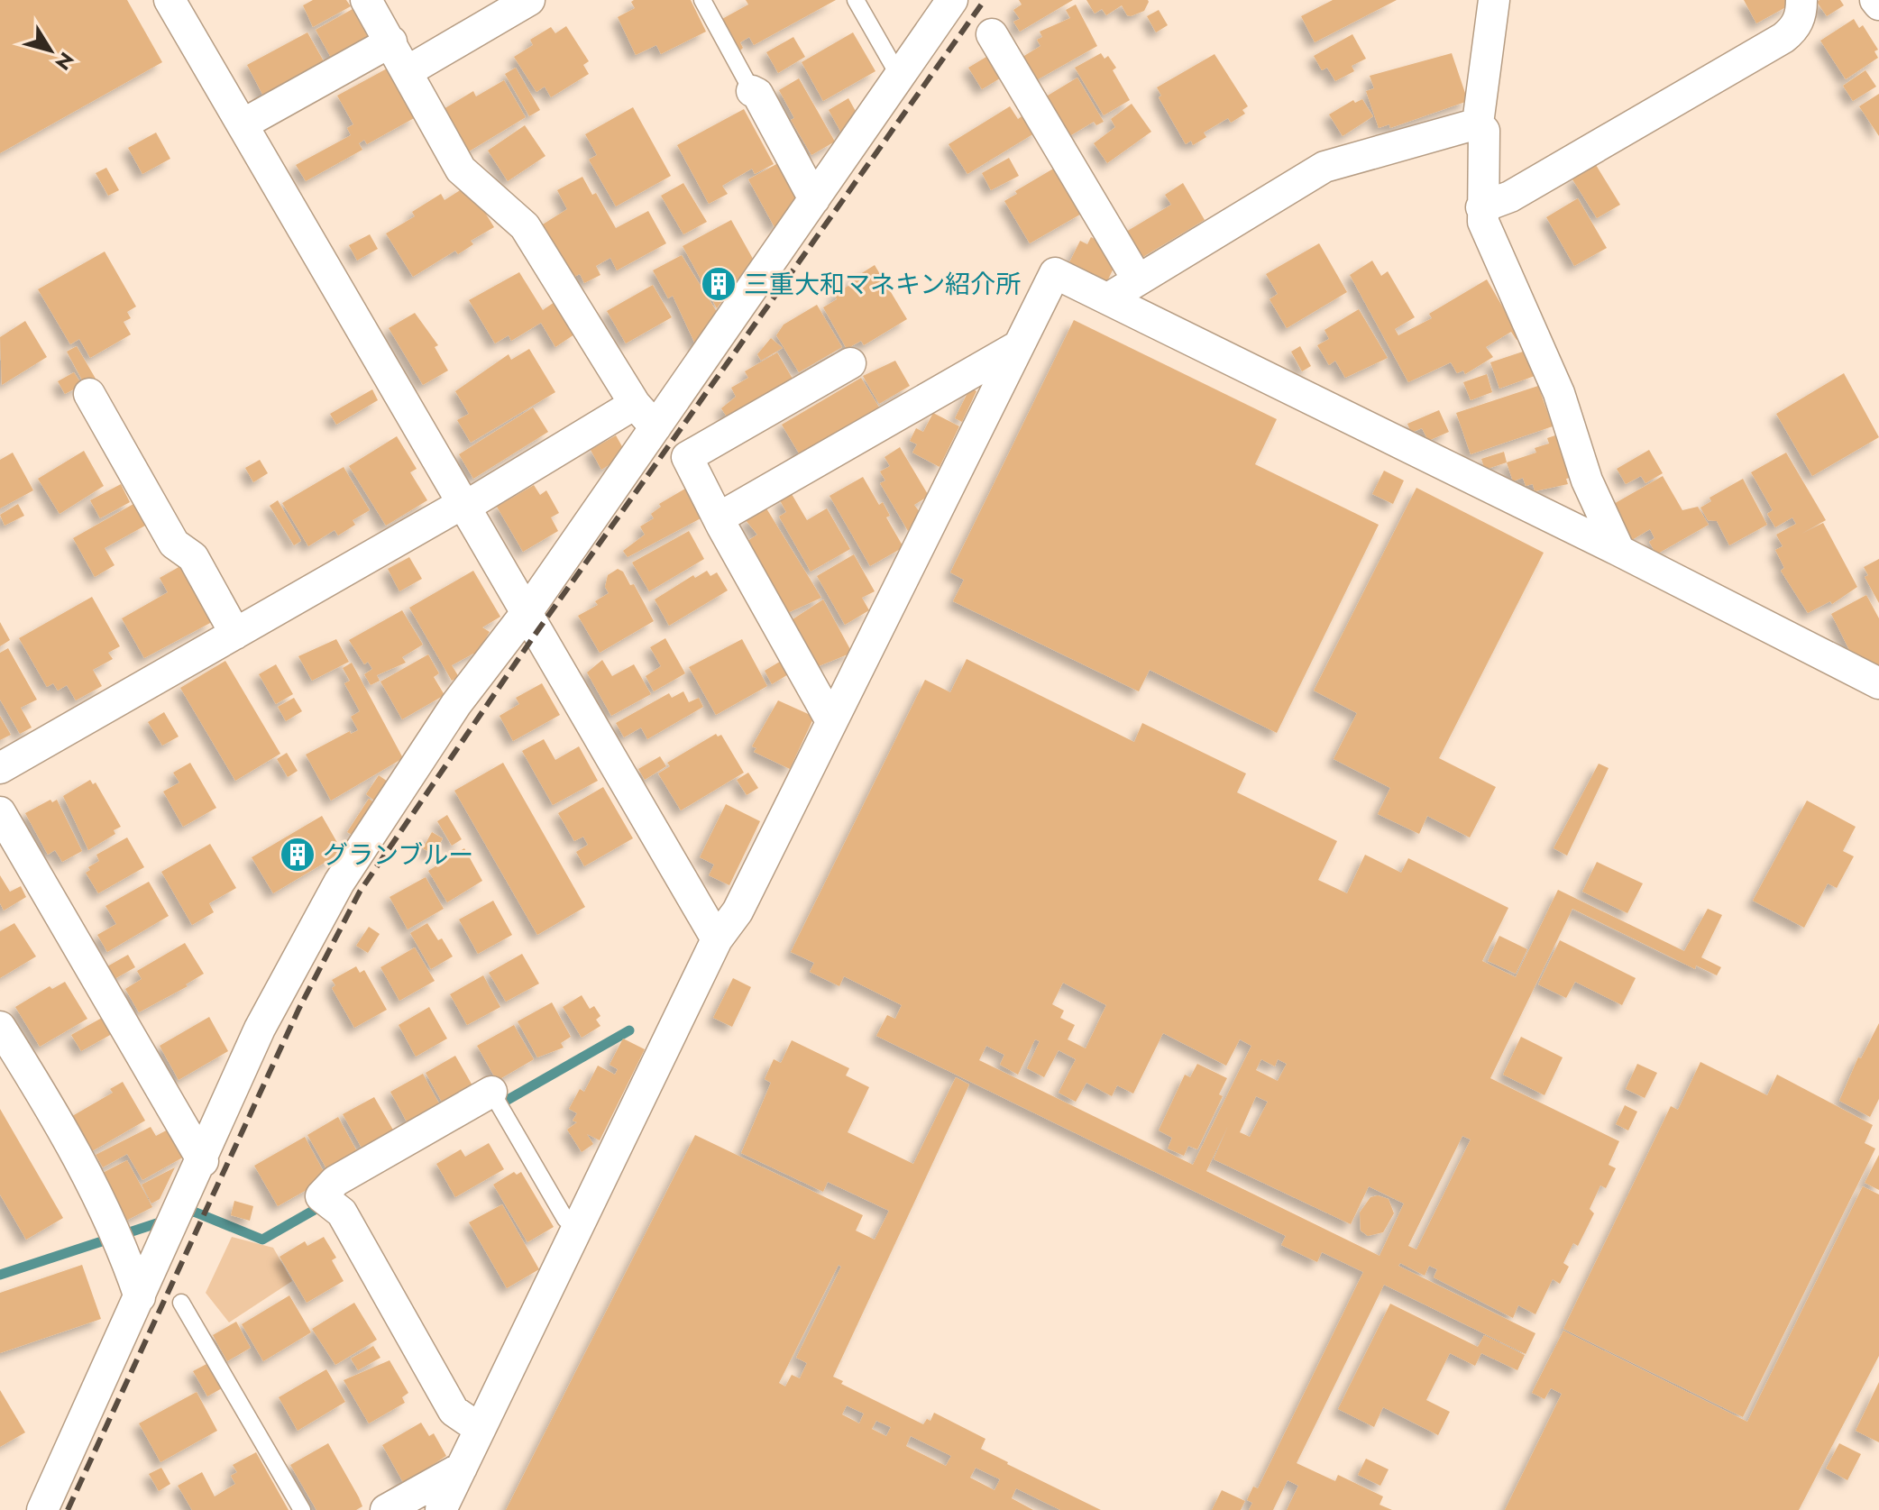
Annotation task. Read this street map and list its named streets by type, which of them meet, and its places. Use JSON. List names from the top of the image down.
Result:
{
  "places": {
    "building": ["三重大和マネキン紹介所", "グランブルー"]
  },
  "north": "bottom right"
}
